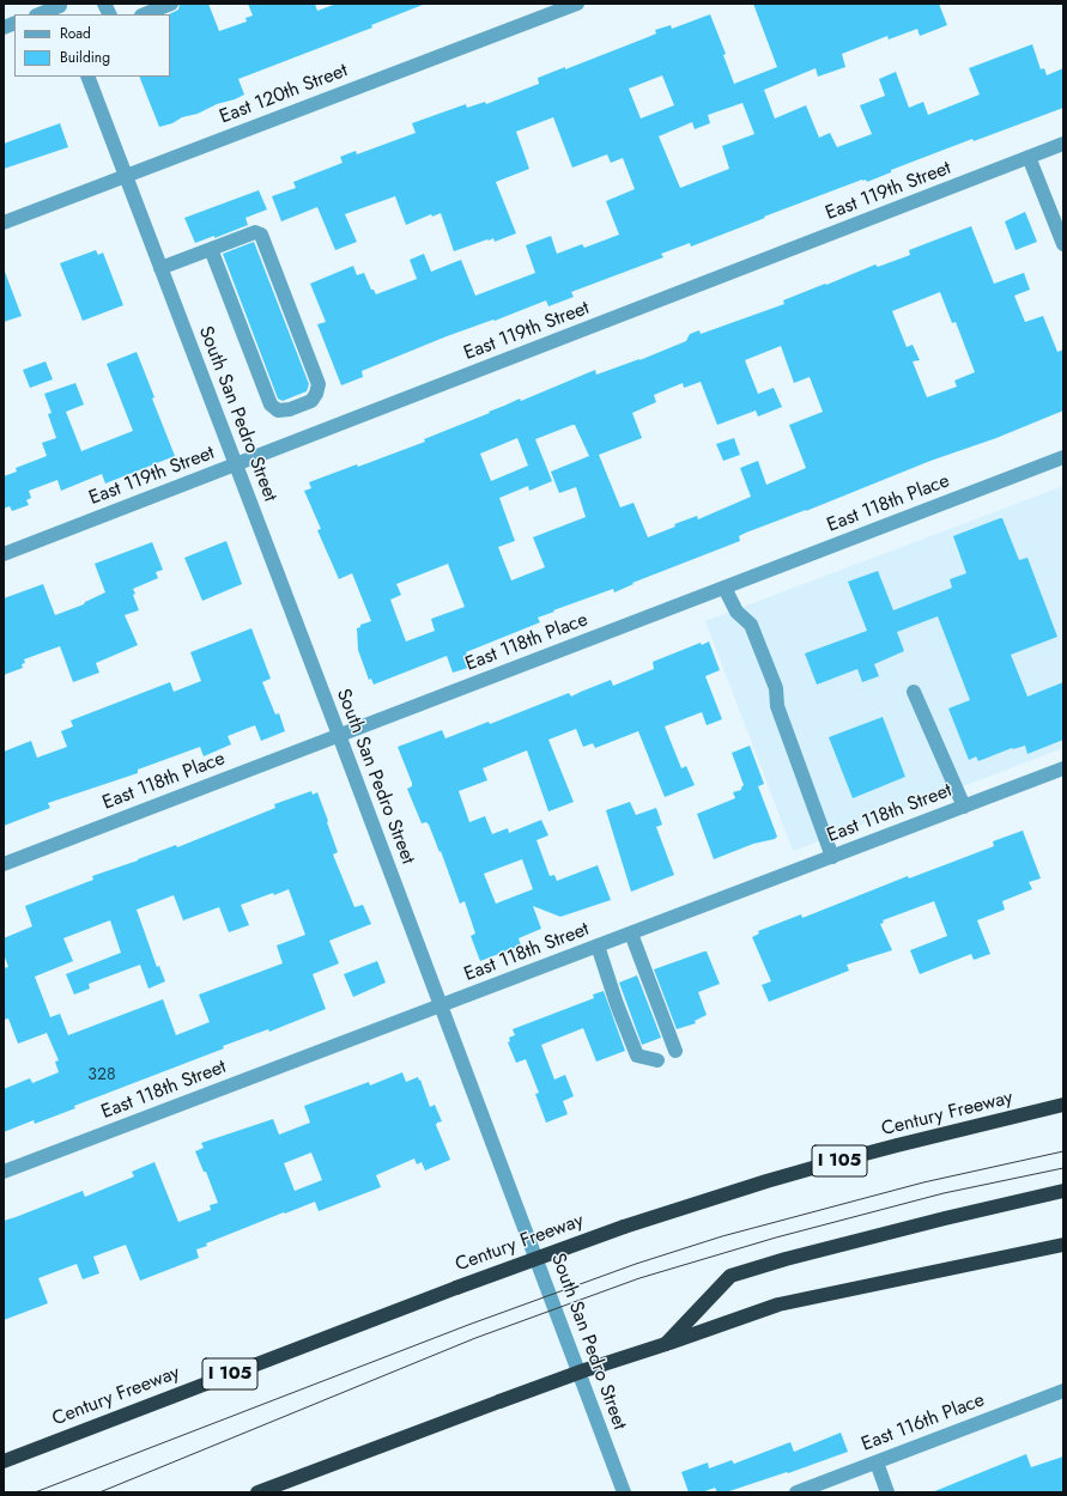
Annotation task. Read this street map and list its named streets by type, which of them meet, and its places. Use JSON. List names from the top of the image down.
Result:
{
  "streets": {
    "highway": ["Century Freeway", "I 105"],
    "street": [
      "East 120th Street",
      "East 119th Street",
      "South San Pedro Street",
      "East 118th Place",
      "East 118th Street",
      "East 116th Place"
    ]
  },
  "crossings": [
    ["East 120th Street", "South San Pedro Street"],
    ["East 119th Street", "South San Pedro Street"],
    ["South San Pedro Street", "East 118th Place"],
    ["South San Pedro Street", "East 118th Street"]
  ],
  "house_numbers": ["328"],
  "legend": ["Road", "Building"]
}
